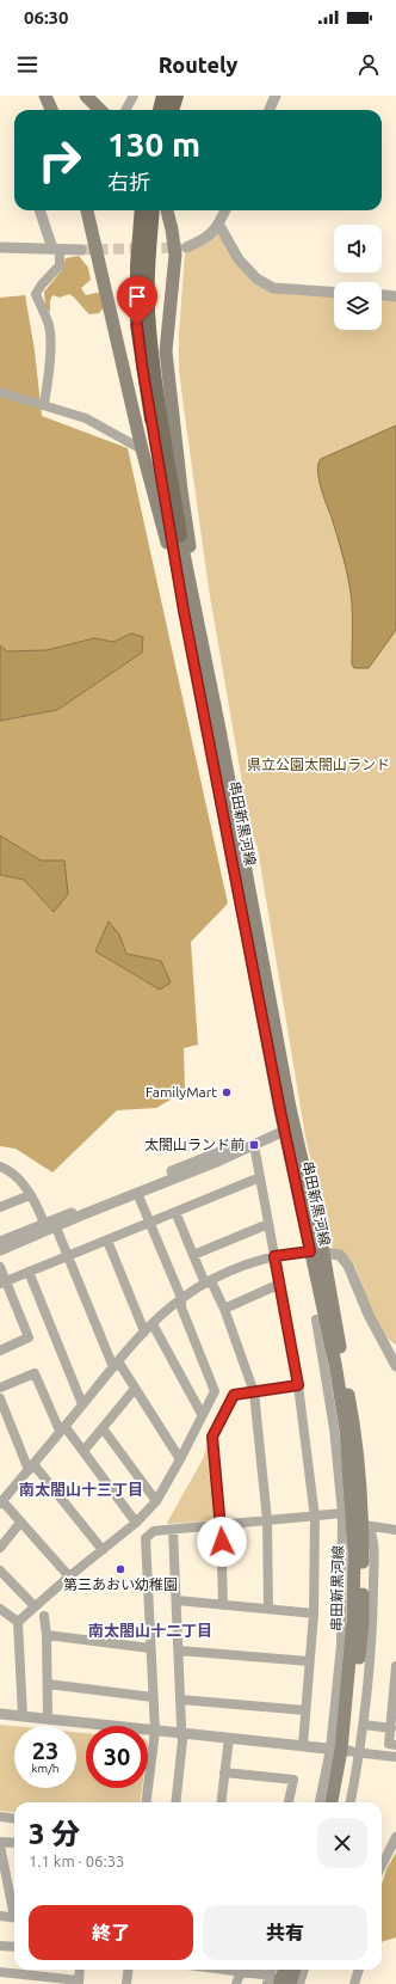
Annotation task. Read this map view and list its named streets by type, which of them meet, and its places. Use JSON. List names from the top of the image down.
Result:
{
  "streets": {
    "main road": ["串田新黒河線"]
  },
  "districts": ["南太閤山十三丁目", "南太閤山十二丁目"],
  "parks": ["県立公園太閤山ランド"],
  "places": {
    "other": ["FamilyMart", "第三あおい幼稚園"],
    "transit": ["太閤山ランド前"]
  },
  "page": {
    "status": "06:30",
    "header": "Routely",
    "turn": ["130 m", "右折"],
    "speed": "23 km/h",
    "limit": "30",
    "heading": ["3 分", "1.1 km · 06:33"],
    "buttons": ["終了", "共有"]
  }
}
